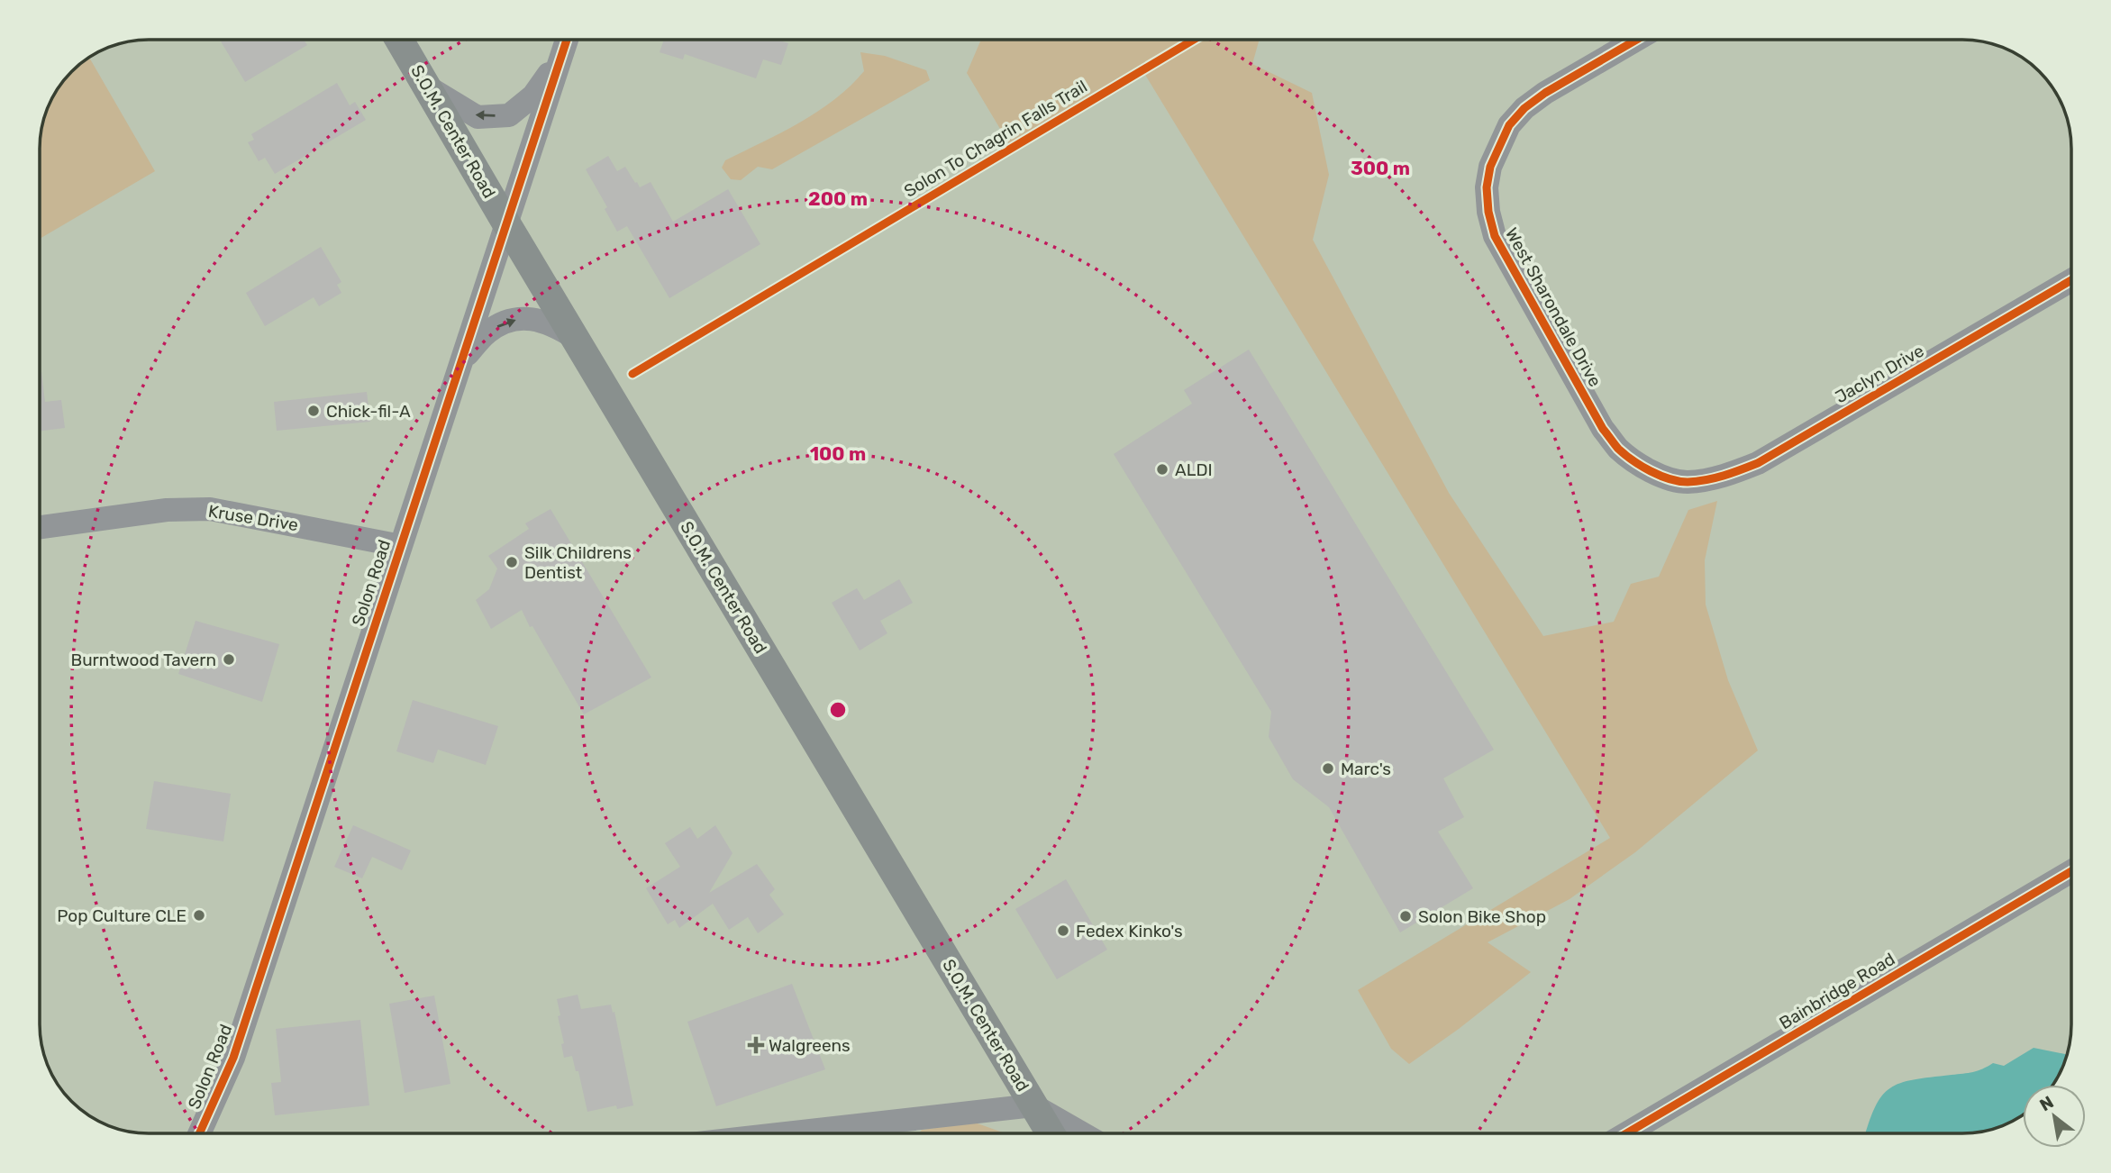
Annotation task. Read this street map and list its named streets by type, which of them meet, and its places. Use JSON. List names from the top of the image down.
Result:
{
  "streets": {
    "main road": ["S.O.M. Center Road"],
    "street": [
      "West Sharondale Drive",
      "Jaclyn Drive",
      "Kruse Drive",
      "Solon Road",
      "Bainbridge Road"
    ],
    "cycle path": ["Solon To Chagrin Falls Trail"]
  },
  "crossings": [
    ["S.O.M. Center Road", "Solon Road"],
    ["West Sharondale Drive", "Jaclyn Drive"],
    ["Kruse Drive", "Solon Road"]
  ],
  "places": {
    "other": [
      "Chick-fil-A",
      "ALDI",
      "Silk Childrens Dentist",
      "Burntwood Tavern",
      "Marc's",
      "Pop Culture CLE",
      "Solon Bike Shop",
      "Fedex Kinko's"
    ],
    "health": ["Walgreens"]
  },
  "north": "top left",
  "rings": ["300 m", "200 m", "100 m"]
}
